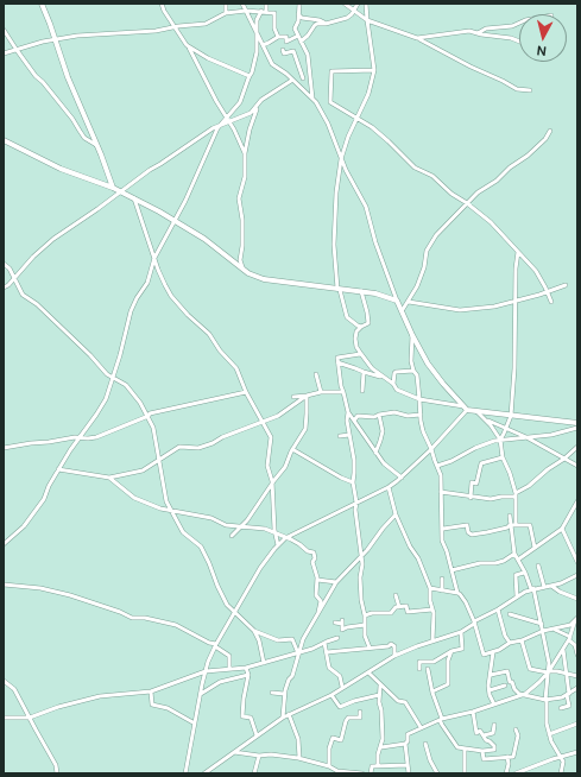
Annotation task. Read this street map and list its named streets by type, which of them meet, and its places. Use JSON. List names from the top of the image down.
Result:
{
  "north": "bottom"
}
